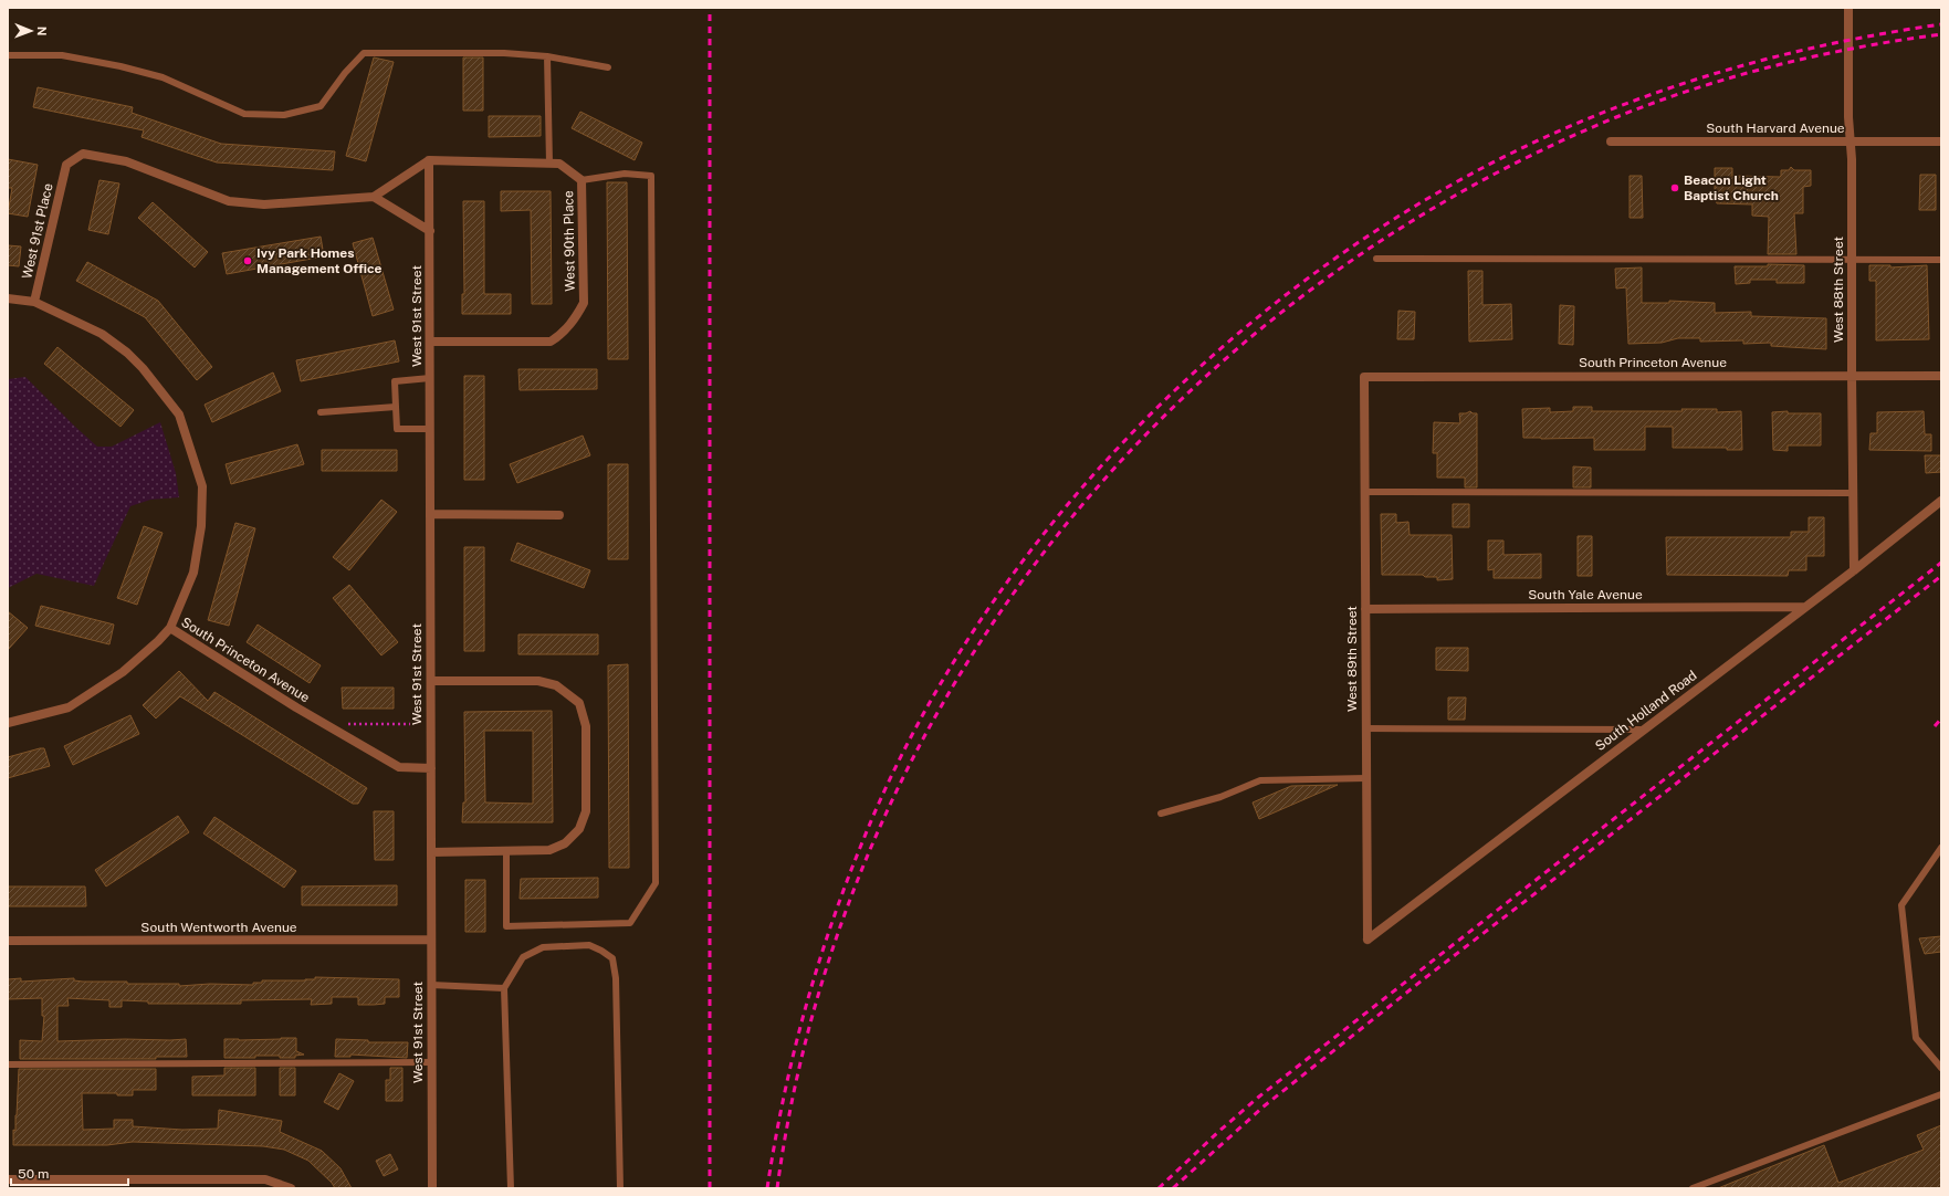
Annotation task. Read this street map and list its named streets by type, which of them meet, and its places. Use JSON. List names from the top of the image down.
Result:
{
  "streets": {
    "street": [
      "South Harvard Avenue",
      "West 91st Place",
      "West 90th Place",
      "West 88th Street",
      "West 91st Street",
      "South Princeton Avenue",
      "South Yale Avenue",
      "West 89th Street",
      "South Holland Road",
      "South Wentworth Avenue"
    ]
  },
  "crossings": [
    ["South Harvard Avenue", "West 88th Street"],
    ["West 90th Place", "West 91st Street"],
    ["West 88th Street", "South Princeton Avenue"],
    ["West 88th Street", "South Holland Road"],
    ["West 91st Street", "South Princeton Avenue"],
    ["West 91st Street", "South Wentworth Avenue"],
    ["South Princeton Avenue", "West 89th Street"],
    ["South Yale Avenue", "West 89th Street"],
    ["South Yale Avenue", "South Holland Road"],
    ["West 89th Street", "South Holland Road"]
  ],
  "places": ["Beacon Light Baptist Church", "Ivy Park Homes Management Office"],
  "scale_bar": "50 m",
  "north": "right"
}
